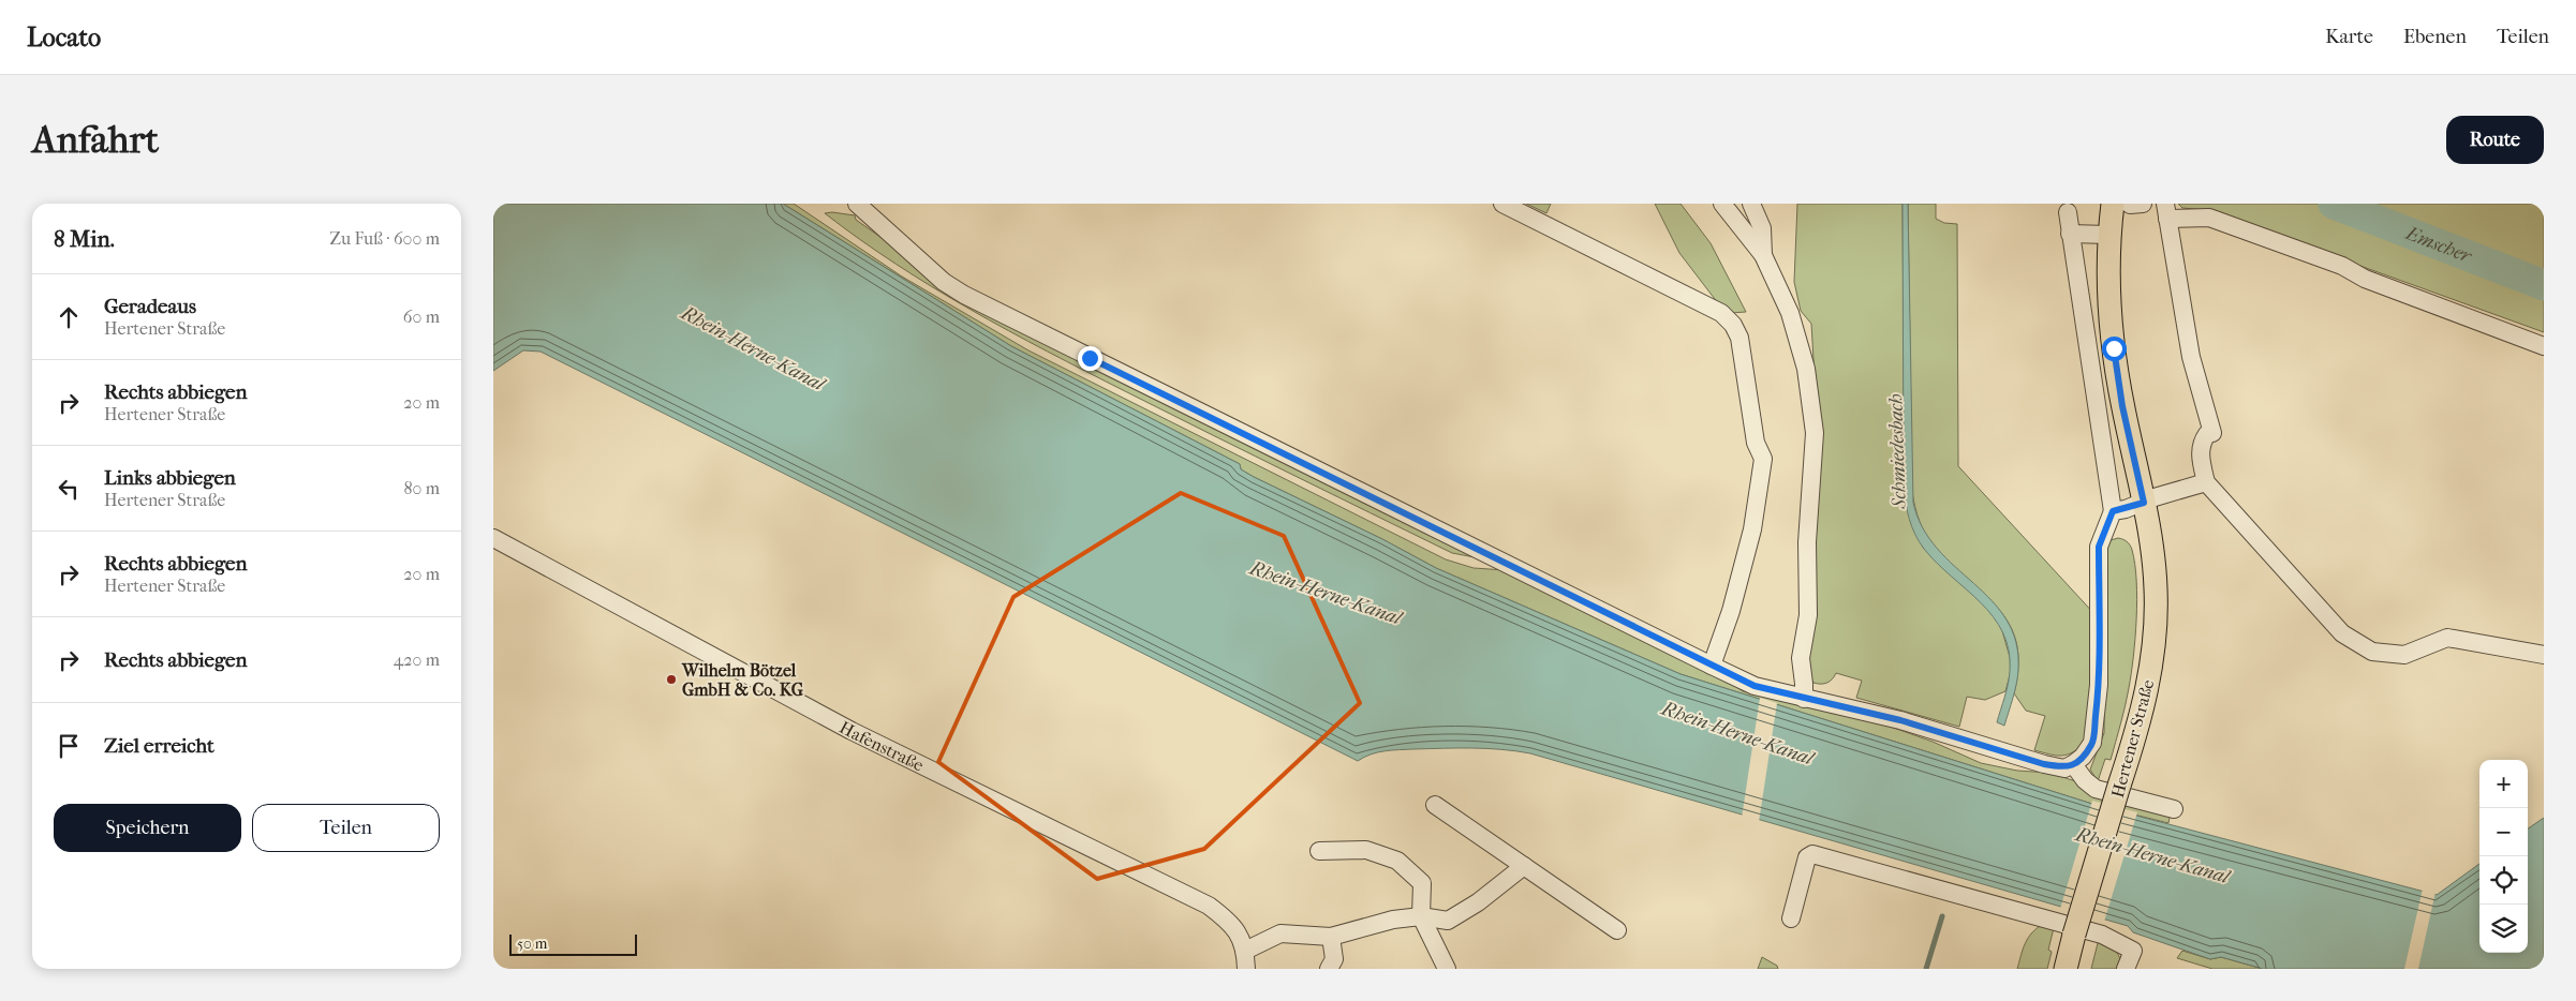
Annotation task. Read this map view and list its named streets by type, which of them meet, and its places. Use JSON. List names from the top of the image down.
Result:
{
  "streets": {
    "main road": ["Hertener Straße"],
    "street": ["Hafenstraße"]
  },
  "water": ["Emscher", "Rhein-Herne-Kanal", "Schmiedesbach"],
  "places": ["Wilhelm Bötzel GmbH & Co. KG"],
  "scale_bar": "50 m",
  "page": {
    "header": "Locato",
    "nav": ["Karte", "Ebenen", "Teilen"],
    "buttons": [
      "Route",
      ["Speichern", "Teilen"]
    ],
    "title": "Anfahrt",
    "heading": ["8 Min.", "Zu Fuß · 600 m"],
    "list": [
      ["Geradeaus", "Hertener Straße", "60 m"],
      ["Rechts abbiegen", "Hertener Straße", "20 m"],
      ["Links abbiegen", "Hertener Straße", "80 m"],
      ["Rechts abbiegen", "Hertener Straße", "20 m"],
      ["Rechts abbiegen", "420 m"],
      "Ziel erreicht"
    ],
    "map_buttons": ["+", "−"],
    "scale": "50 m"
  }
}
